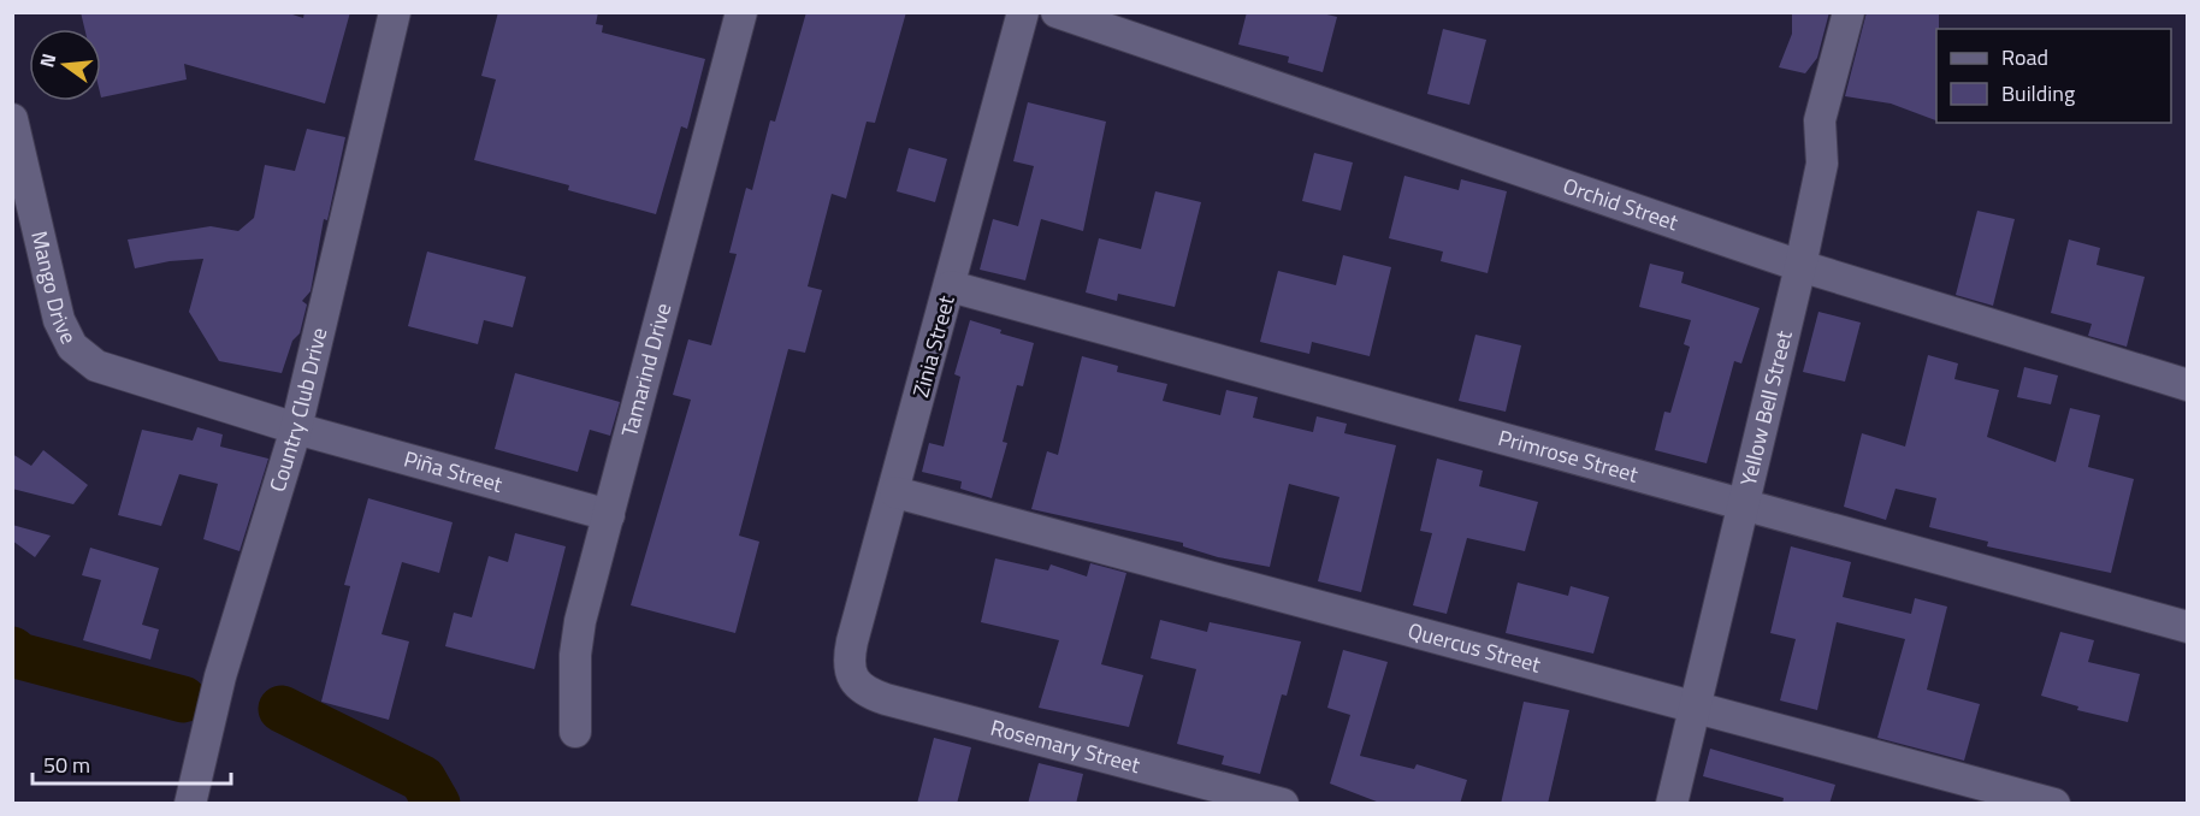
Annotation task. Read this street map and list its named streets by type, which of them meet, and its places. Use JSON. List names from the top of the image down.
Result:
{
  "streets": {
    "street": [
      "Orchid Street",
      "Mango Drive",
      "Zinia Street",
      "Tamarind Drive",
      "Yellow Bell Street",
      "Country Club Drive",
      "Primrose Street",
      "Piña Street",
      "Quercus Street",
      "Rosemary Street"
    ]
  },
  "crossings": [
    ["Orchid Street", "Yellow Bell Street"],
    ["Mango Drive", "Country Club Drive"],
    ["Mango Drive", "Piña Street"],
    ["Zinia Street", "Primrose Street"],
    ["Zinia Street", "Quercus Street"],
    ["Zinia Street", "Rosemary Street"],
    ["Tamarind Drive", "Piña Street"],
    ["Yellow Bell Street", "Primrose Street"],
    ["Yellow Bell Street", "Quercus Street"],
    ["Country Club Drive", "Piña Street"]
  ],
  "legend": ["Road", "Building"],
  "scale_bar": "50 m",
  "north": "left"
}
